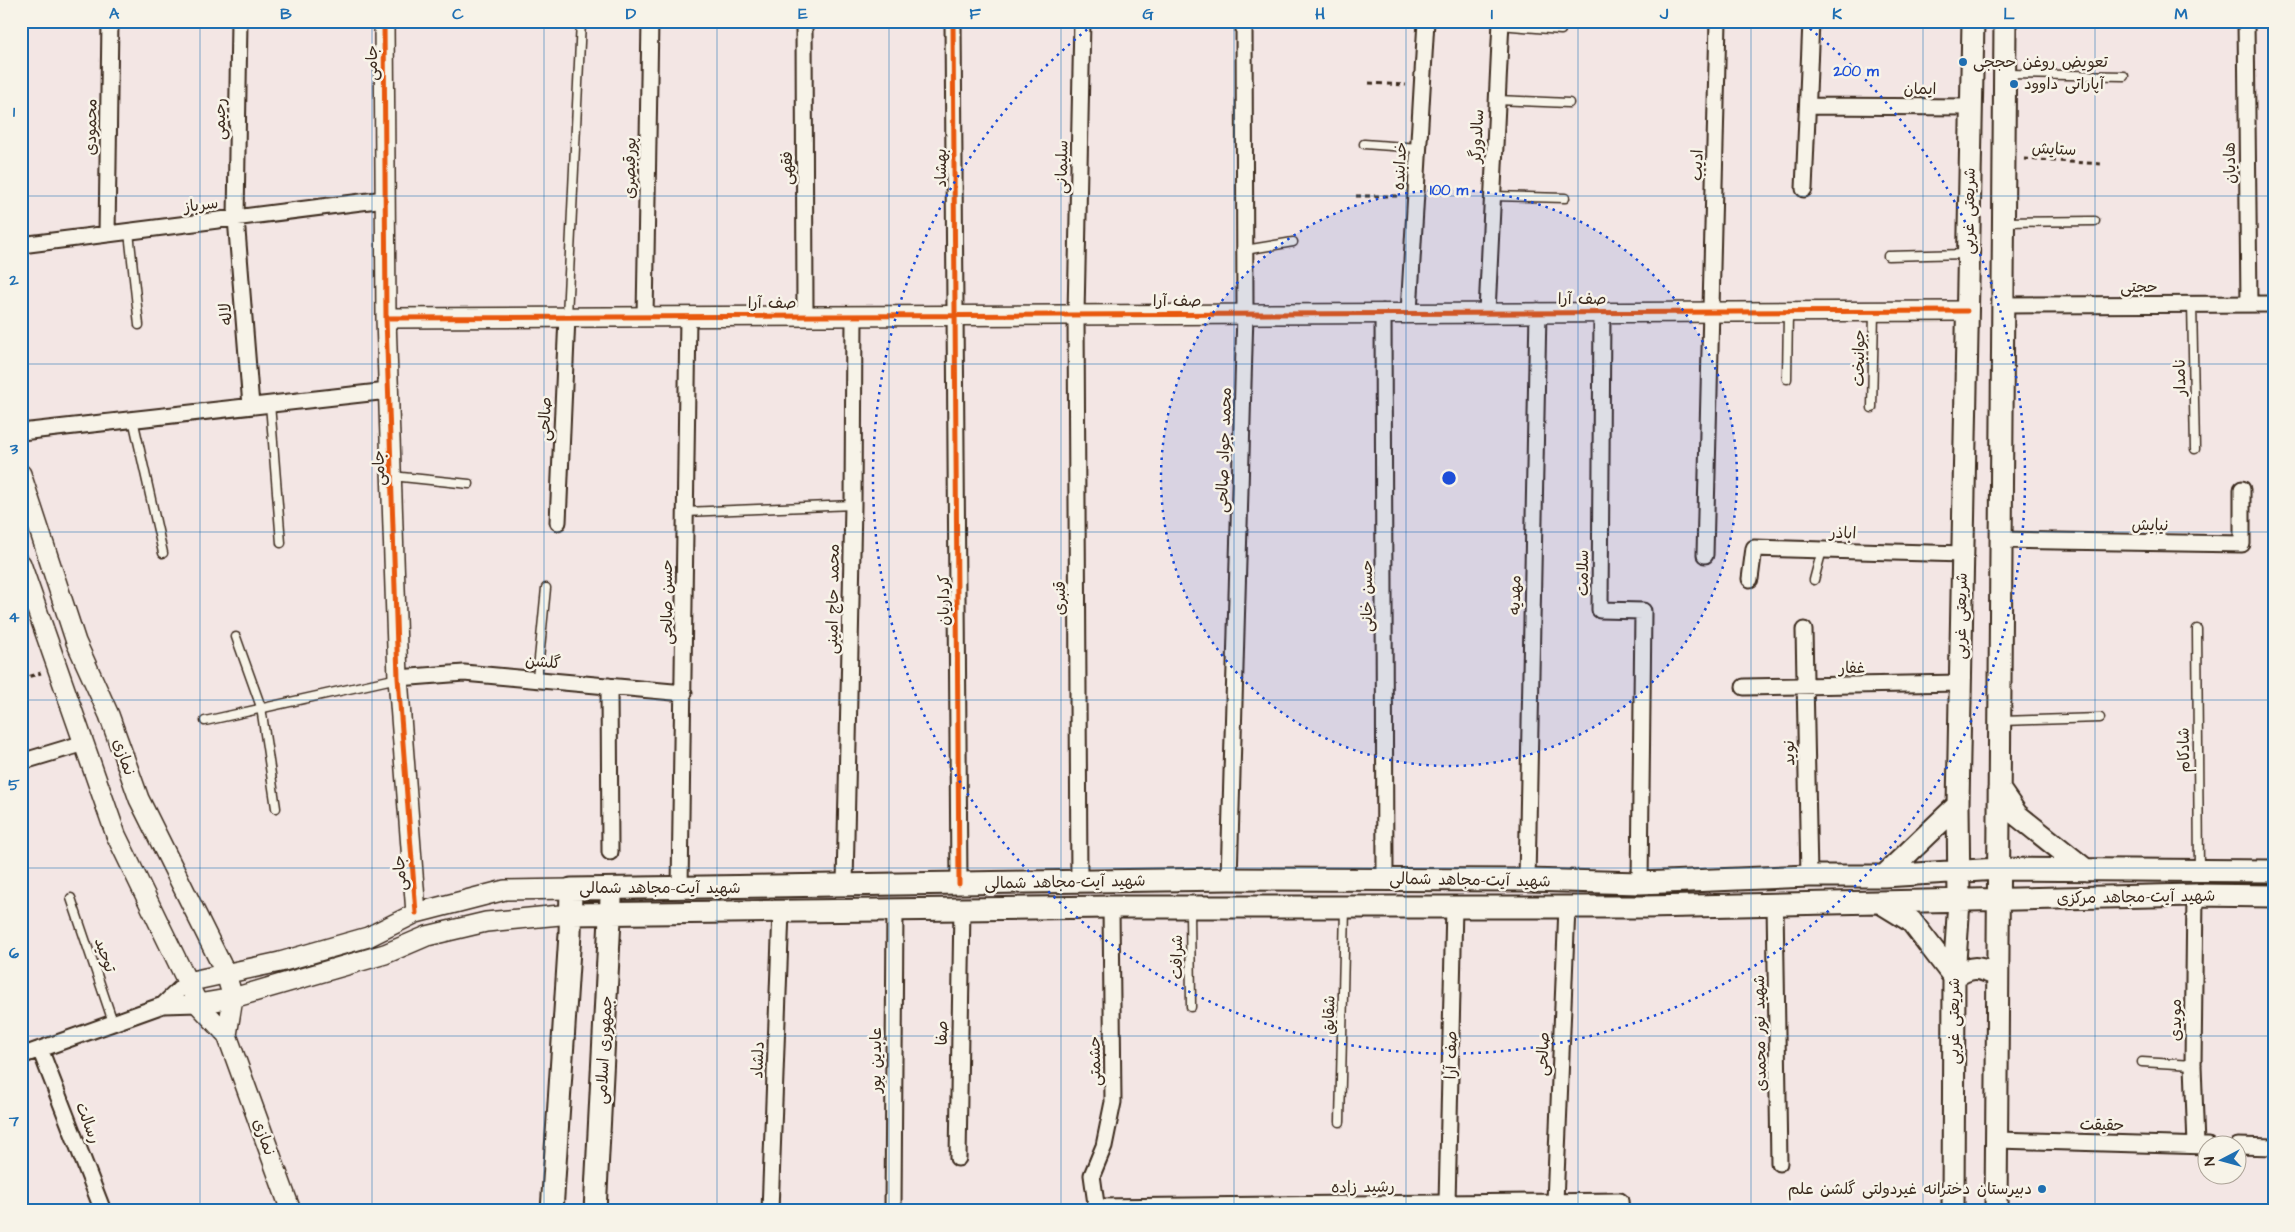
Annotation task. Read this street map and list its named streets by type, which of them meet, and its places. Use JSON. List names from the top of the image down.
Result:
{
  "streets": {
    "main road": [
      "شریعتی غربی",
      "شهید آیت-مجاهد شمالی",
      "شهید آیت-مجاهد مرکزی",
      "جمهوری اسلامی"
    ],
    "street": [
      "جامی",
      "ایمان",
      "رحیمی",
      "محمودی",
      "سالدورگر",
      "هادیان",
      "ادیب",
      "خدابنده",
      "سلیمانی",
      "پورقیصری",
      "فقهی",
      "بهشاد",
      "سرباز",
      "حجتی",
      "صف آرا",
      "لاله",
      "صالحی",
      "محمد جواد صالحی",
      "نیایش",
      "اباذر",
      "سلامت",
      "مهدیه",
      "حسن خانی",
      "قنبری",
      "محمد حاج امینی",
      "کرداریان",
      "حسن صالحی",
      "گلشن",
      "غفار",
      "نوید",
      "نمازی",
      "مویدی",
      "صفا",
      "شهید نور محمدی",
      "دلشاد",
      "عابدین پور",
      "حشمتی",
      "رسالت",
      "حقیقت",
      "رشید زاده"
    ],
    "lane": [
      "جوانبخت",
      "نامدار",
      "شادکام",
      "توحید",
      "شرافت",
      "شقایق"
    ],
    "path": ["ستایش"]
  },
  "crossings": [
    ["جامی", "سرباز"],
    ["جامی", "صف آرا"],
    ["جامی", "گلشن"],
    ["جامی", "شهید آیت-مجاهد شمالی"],
    ["ایمان", "شریعتی غربی"],
    ["رحیمی", "سرباز"],
    ["رحیمی", "لاله"],
    ["محمودی", "سرباز"],
    ["سالدورگر", "صف آرا"],
    ["هادیان", "حجتی"],
    ["ادیب", "صف آرا"],
    ["خدابنده", "صف آرا"],
    ["سلیمانی", "صف آرا"],
    ["سلیمانی", "قنبری"],
    ["پورقیصری", "صف آرا"],
    ["فقهی", "صف آرا"],
    ["بهشاد", "صف آرا"],
    ["بهشاد", "کرداریان"],
    ["سرباز", "لاله"],
    ["شریعتی غربی", "صف آرا"],
    ["شریعتی غربی", "اباذر"],
    ["شریعتی غربی", "غفار"],
    ["شریعتی غربی", "شهید آیت-مجاهد شمالی"],
    ["شریعتی غربی", "شهید آیت-مجاهد مرکزی"],
    ["حجتی", "نامدار"],
    ["صف آرا", "جوانبخت"],
    ["صف آرا", "صالحی"],
    ["صف آرا", "محمد جواد صالحی"],
    ["صف آرا", "سلامت"],
    ["صف آرا", "مهدیه"],
    ["صف آرا", "حسن خانی"],
    ["صف آرا", "قنبری"],
    ["صف آرا", "محمد حاج امینی"],
    ["صف آرا", "کرداریان"],
    ["صف آرا", "حسن صالحی"],
    ["صف آرا", "شهید آیت-مجاهد شمالی"],
    ["صف آرا", "رشید زاده"],
    ["صالحی", "شهید آیت-مجاهد شمالی"],
    ["صالحی", "رشید زاده"],
    ["محمد جواد صالحی", "شهید آیت-مجاهد شمالی"],
    ["سلامت", "شهید آیت-مجاهد شمالی"],
    ["مهدیه", "شهید آیت-مجاهد شمالی"],
    ["حسن خانی", "شهید آیت-مجاهد شمالی"],
    ["قنبری", "شهید آیت-مجاهد شمالی"],
    ["محمد حاج امینی", "شهید آیت-مجاهد شمالی"],
    ["کرداریان", "شهید آیت-مجاهد شمالی"],
    ["حسن صالحی", "گلشن"],
    ["حسن صالحی", "شهید آیت-مجاهد شمالی"],
    ["غفار", "نوید"],
    ["شادکام", "شهید آیت-مجاهد مرکزی"],
    ["نوید", "شهید آیت-مجاهد شمالی"],
    ["نمازی", "شهید آیت-مجاهد شمالی"],
    ["شهید آیت-مجاهد شمالی", "شهید آیت-مجاهد مرکزی"],
    ["شهید آیت-مجاهد شمالی", "شرافت"],
    ["شهید آیت-مجاهد شمالی", "شقایق"],
    ["شهید آیت-مجاهد شمالی", "صفا"],
    ["شهید آیت-مجاهد شمالی", "شهید نور محمدی"],
    ["شهید آیت-مجاهد شمالی", "جمهوری اسلامی"],
    ["شهید آیت-مجاهد شمالی", "دلشاد"],
    ["شهید آیت-مجاهد شمالی", "عابدین پور"],
    ["شهید آیت-مجاهد شمالی", "حشمتی"],
    ["شهید آیت-مجاهد مرکزی", "مویدی"],
    ["حشمتی", "رشید زاده"]
  ],
  "places": ["تعویض روغن حججی", "آپاراتی داوود", "دبیرستان دخترانه غیردولتی گلشن علم"],
  "north": "left",
  "grid": {
    "columns": [
      "A",
      "B",
      "C",
      "D",
      "E",
      "F",
      "G",
      "H",
      "I",
      "J",
      "K",
      "L",
      "M"
    ],
    "rows": [
      "1",
      "2",
      "3",
      "4",
      "5",
      "6",
      "7"
    ]
  },
  "rings": ["200 m", "100 m"]
}
